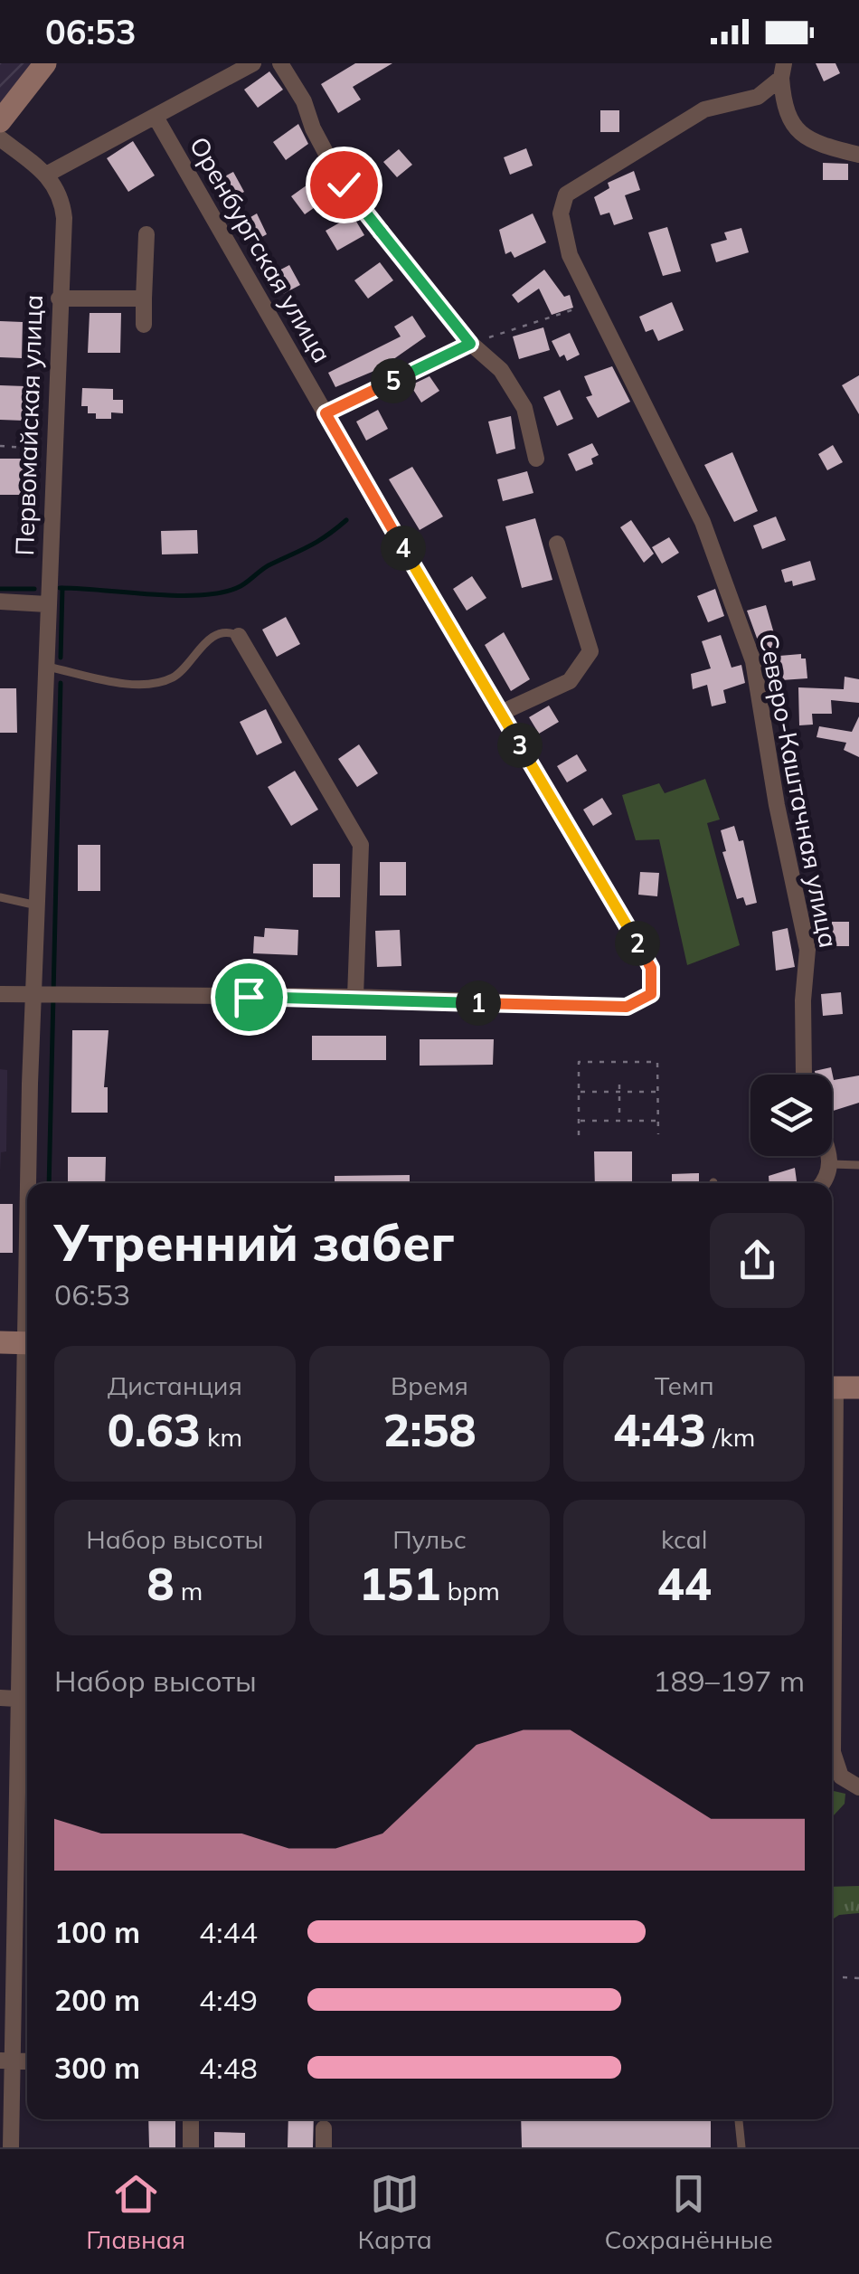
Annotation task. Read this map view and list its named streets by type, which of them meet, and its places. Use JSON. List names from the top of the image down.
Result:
{
  "streets": {
    "street": ["Оренбургская улица", "Первомайская улица", "Северо-Каштачная улица"]
  },
  "page": {
    "status": "06:53",
    "pins": [
      "5",
      "4",
      "3",
      "2",
      "1"
    ],
    "heading": ["Утренний забег", "06:53"],
    "stats": [
      ["Дистанция", "0.63 km"],
      ["Время", "2:58"],
      ["Темп", "4:43 /km"],
      ["Набор высоты", "8 m"],
      ["Пульс", "151 bpm"],
      ["kcal", "44"]
    ],
    "chart": ["Набор высоты", "189–197 m"],
    "list": [
      {
        "name": "100 m",
        "note": "4:44"
      },
      {
        "name": "200 m",
        "note": "4:49"
      },
      {
        "name": "300 m",
        "note": "4:48"
      }
    ],
    "tabs": ["Главная", "Карта", "Сохранённые"]
  }
}
